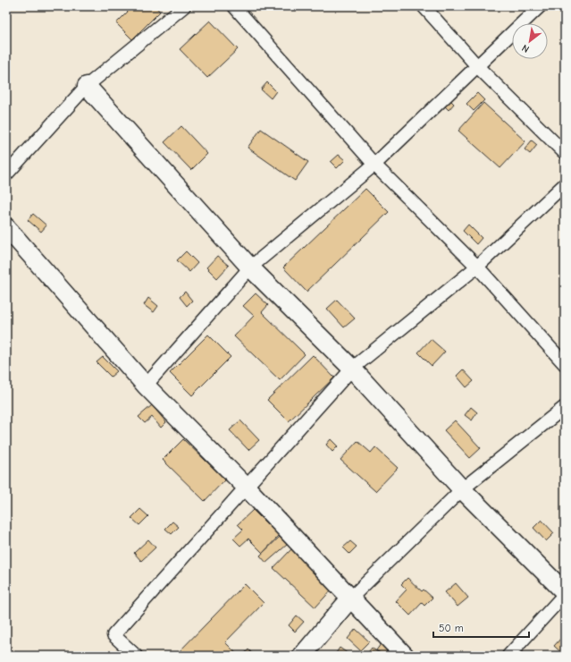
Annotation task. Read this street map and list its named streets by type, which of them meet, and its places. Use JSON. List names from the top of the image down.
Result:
{
  "scale_bar": "50 m",
  "north": "bottom left"
}
